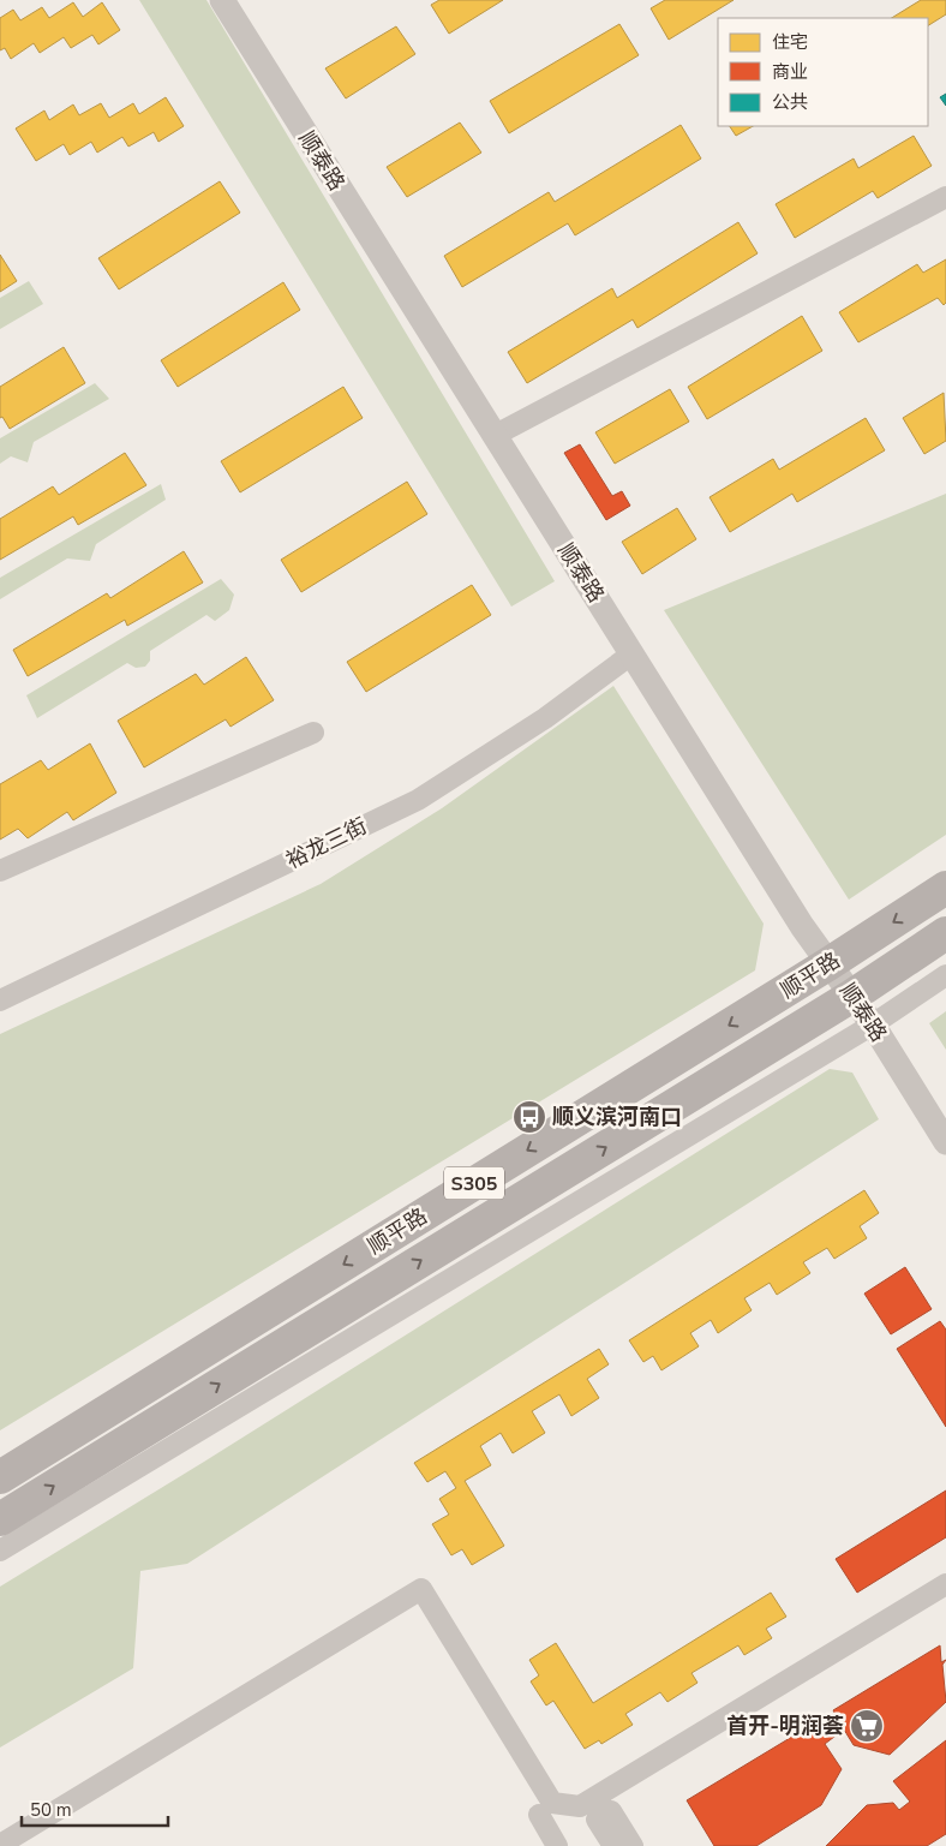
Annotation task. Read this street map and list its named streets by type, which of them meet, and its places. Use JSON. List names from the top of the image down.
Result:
{
  "streets": {
    "main road": ["顺平路", "S305"],
    "street": ["顺泰路", "裕龙三街"]
  },
  "crossings": [
    ["顺泰路", "裕龙三街"],
    ["顺泰路", "顺平路"]
  ],
  "places": {
    "bus stop": ["顺义滨河南口"],
    "supermarket": ["首开-明润荟"]
  },
  "legend": ["住宅", "商业", "公共"],
  "scale_bar": "50 m"
}
